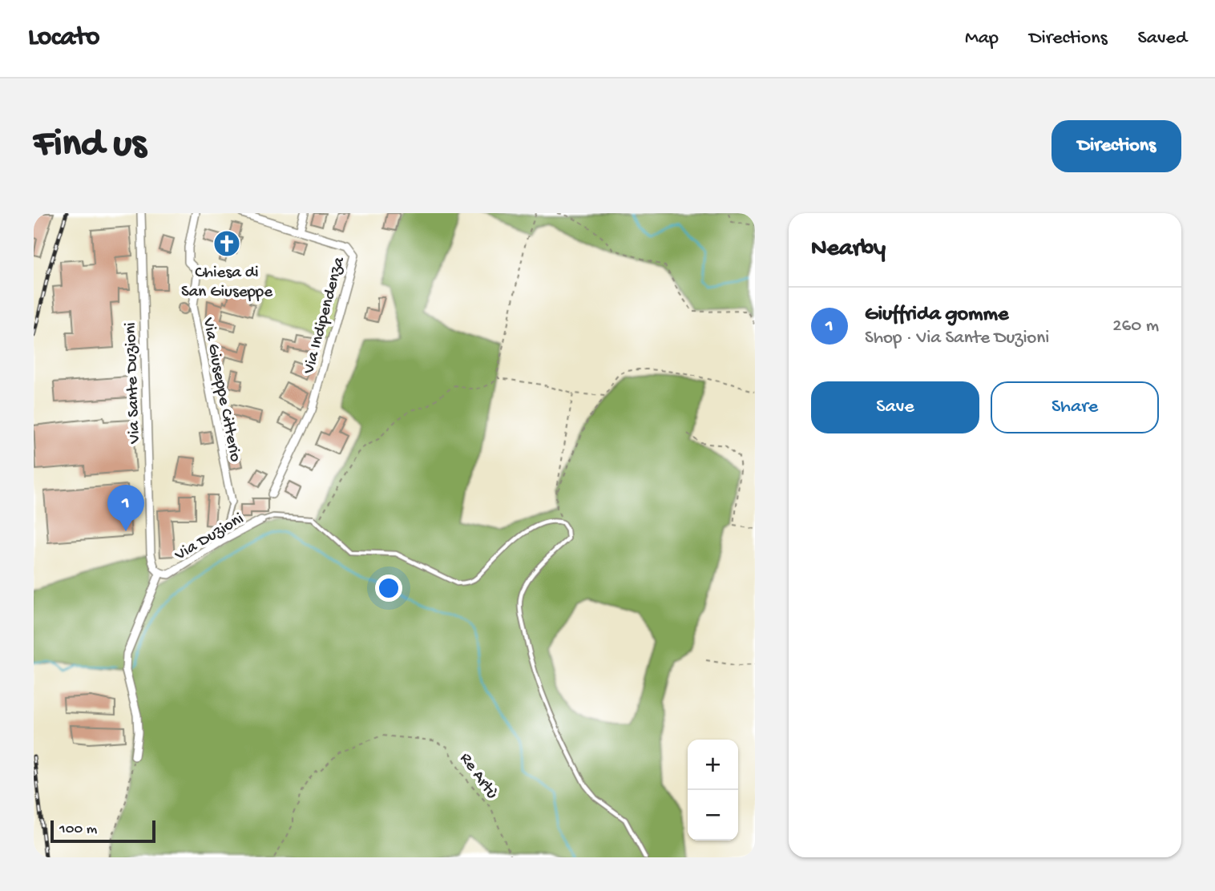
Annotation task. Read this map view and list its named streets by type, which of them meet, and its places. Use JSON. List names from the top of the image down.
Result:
{
  "streets": {
    "street": [
      "Via Indipendenza",
      "Via Sante Duzioni",
      "Via Giuseppe Citterio",
      "Via Duzioni"
    ],
    "path": ["Re Artù"]
  },
  "crossings": [
    ["Via Sante Duzioni", "Via Duzioni"],
    ["Via Giuseppe Citterio", "Via Duzioni"]
  ],
  "places": {
    "church": ["Chiesa di San Giuseppe"]
  },
  "scale_bar": "100 m",
  "page": {
    "header": "Locato",
    "nav": ["Map", "Directions", "Saved"],
    "buttons": [
      "Directions",
      ["Save", "Share"]
    ],
    "title": "Find us",
    "heading": "Nearby",
    "list": [
      {
        "mark": "1",
        "name": "Giuffrida gomme",
        "note": "Shop · Via Sante Duzioni",
        "value": "260 m"
      }
    ],
    "pins": "1",
    "map_buttons": ["+", "−"],
    "scale": "100 m"
  }
}
